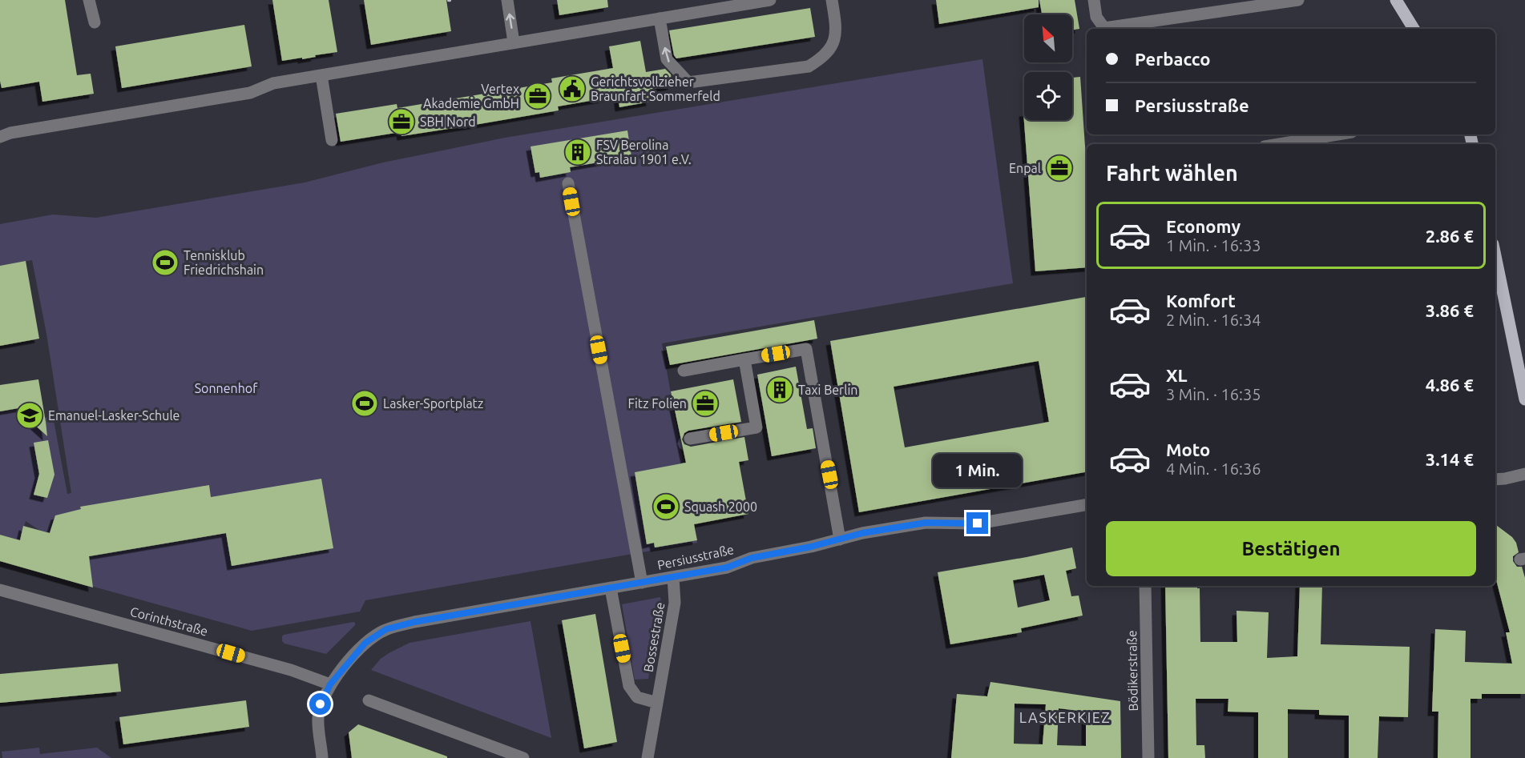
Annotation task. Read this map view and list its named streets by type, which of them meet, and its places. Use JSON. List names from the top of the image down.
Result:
{
  "streets": {
    "street": [
      "Persiusstraße",
      "Corinthstraße",
      "Bossestraße",
      "Bödikerstraße"
    ]
  },
  "crossings": [
    ["Persiusstraße", "Corinthstraße"],
    ["Persiusstraße", "Bossestraße"]
  ],
  "districts": ["LASKERKIEZ"],
  "parks": ["Sonnenhof"],
  "places": {
    "public building": ["Gerichtsvollzieher Braunfart Sommerfeld"],
    "office": [
      "Vertex Akademie GmbH",
      "SBH Nord",
      "Enpal",
      "Fitz Folien"
    ],
    "building": ["FSV Berolina Stralau 1901 e.V.", "Taxi Berlin"],
    "sports": ["Tennisklub Friedrichshain", "Lasker-Sportplatz", "Squash 2000"],
    "school or university": ["Emanuel-Lasker-Schule"]
  },
  "north": "top left",
  "page": {
    "banner": ["Perbacco", "Persiusstraße"],
    "heading": "Fahrt wählen",
    "list": [
      {
        "name": "Economy",
        "note": "1 Min. · 16:33",
        "value": "2.86 €"
      },
      {
        "name": "Komfort",
        "note": "2 Min. · 16:34",
        "value": "3.86 €"
      },
      {
        "name": "XL",
        "note": "3 Min. · 16:35",
        "value": "4.86 €"
      },
      {
        "name": "Moto",
        "note": "4 Min. · 16:36",
        "value": "3.14 €"
      }
    ],
    "bubble": "1 Min.",
    "buttons": "Bestätigen"
  }
}
